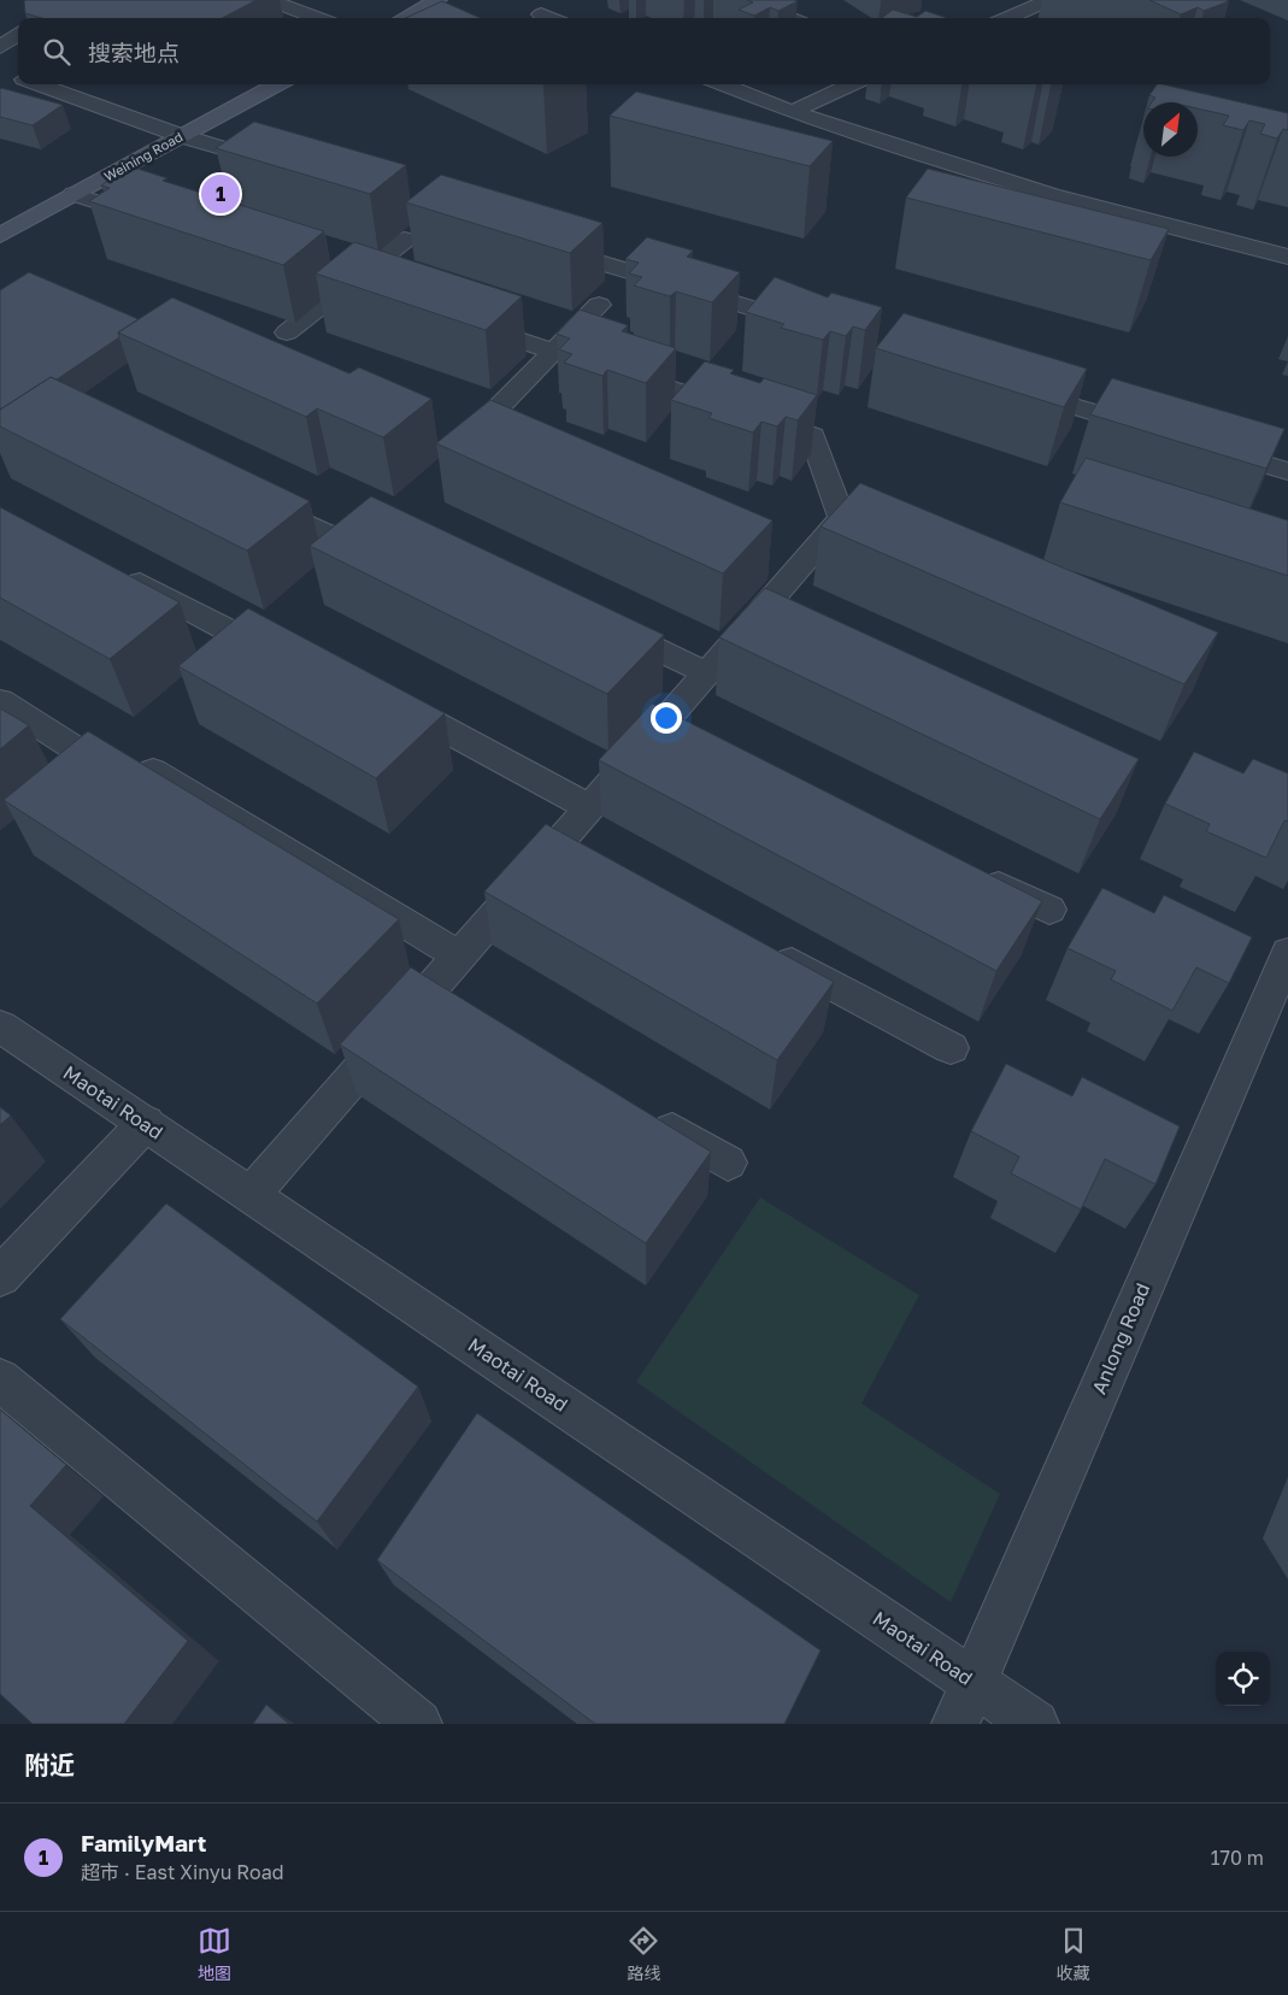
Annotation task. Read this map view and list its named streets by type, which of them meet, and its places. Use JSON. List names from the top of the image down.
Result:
{
  "streets": {
    "main road": ["Weining Road"],
    "street": ["Maotai Road", "Anlong Road"]
  },
  "crossings": [
    ["Maotai Road", "Anlong Road"]
  ],
  "north": "top right",
  "page": {
    "search": "搜索地点",
    "pins": "1",
    "heading": "附近",
    "list": [
      {
        "mark": "1",
        "name": "FamilyMart",
        "note": "超市 · East Xinyu Road",
        "value": "170 m"
      }
    ],
    "nav": ["地图", "路线", "收藏"]
  }
}
